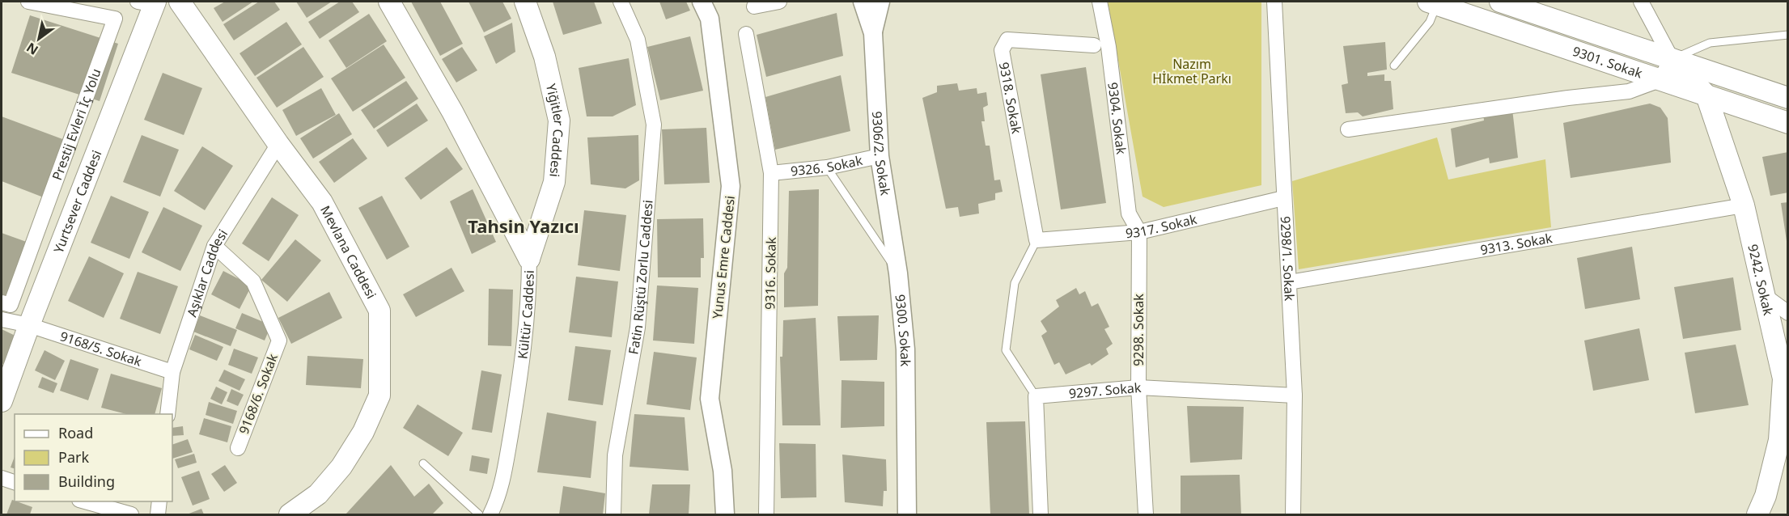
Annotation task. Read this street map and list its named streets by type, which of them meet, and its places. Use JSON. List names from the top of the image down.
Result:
{
  "streets": {
    "main road": [
      "9301. Sokak",
      "Yiğitler Caddesi",
      "Yurtsever Caddesi",
      "Mevlana Caddesi",
      "9242. Sokak",
      "Kültür Caddesi"
    ],
    "street": [
      "9318. Sokak",
      "9304. Sokak",
      "Prestij Evleri İç Yolu",
      "9306/2. Sokak",
      "9326. Sokak",
      "9317. Sokak",
      "9313. Sokak",
      "Yunus Emre Caddesi",
      "9298/1. Sokak",
      "9316. Sokak",
      "Aşıklar Caddesi",
      "Fatin Rüştü Zorlu Caddesi",
      "9300. Sokak",
      "9298. Sokak",
      "9168/5. Sokak",
      "9297. Sokak",
      "9168/6. Sokak"
    ]
  },
  "crossings": [
    ["9301. Sokak", "9242. Sokak"],
    ["9318. Sokak", "9317. Sokak"],
    ["9304. Sokak", "9317. Sokak"],
    ["9304. Sokak", "9298. Sokak"],
    ["Yiğitler Caddesi", "Kültür Caddesi"],
    ["9306/2. Sokak", "9326. Sokak"],
    ["9306/2. Sokak", "9300. Sokak"],
    ["9326. Sokak", "9316. Sokak"],
    ["9326. Sokak", "9300. Sokak"],
    ["Yurtsever Caddesi", "9168/5. Sokak"],
    ["9317. Sokak", "9298/1. Sokak"],
    ["9317. Sokak", "9298. Sokak"],
    ["9313. Sokak", "9298/1. Sokak"],
    ["9313. Sokak", "9242. Sokak"],
    ["Mevlana Caddesi", "Aşıklar Caddesi"],
    ["9298/1. Sokak", "9297. Sokak"],
    ["Aşıklar Caddesi", "9168/5. Sokak"],
    ["Aşıklar Caddesi", "9168/6. Sokak"],
    ["9298. Sokak", "9297. Sokak"]
  ],
  "districts": ["Tahsin Yazıcı"],
  "parks": ["Nazım Hİkmet Parkı"],
  "legend": ["Road", "Park", "Building"],
  "north": "bottom left"
}
